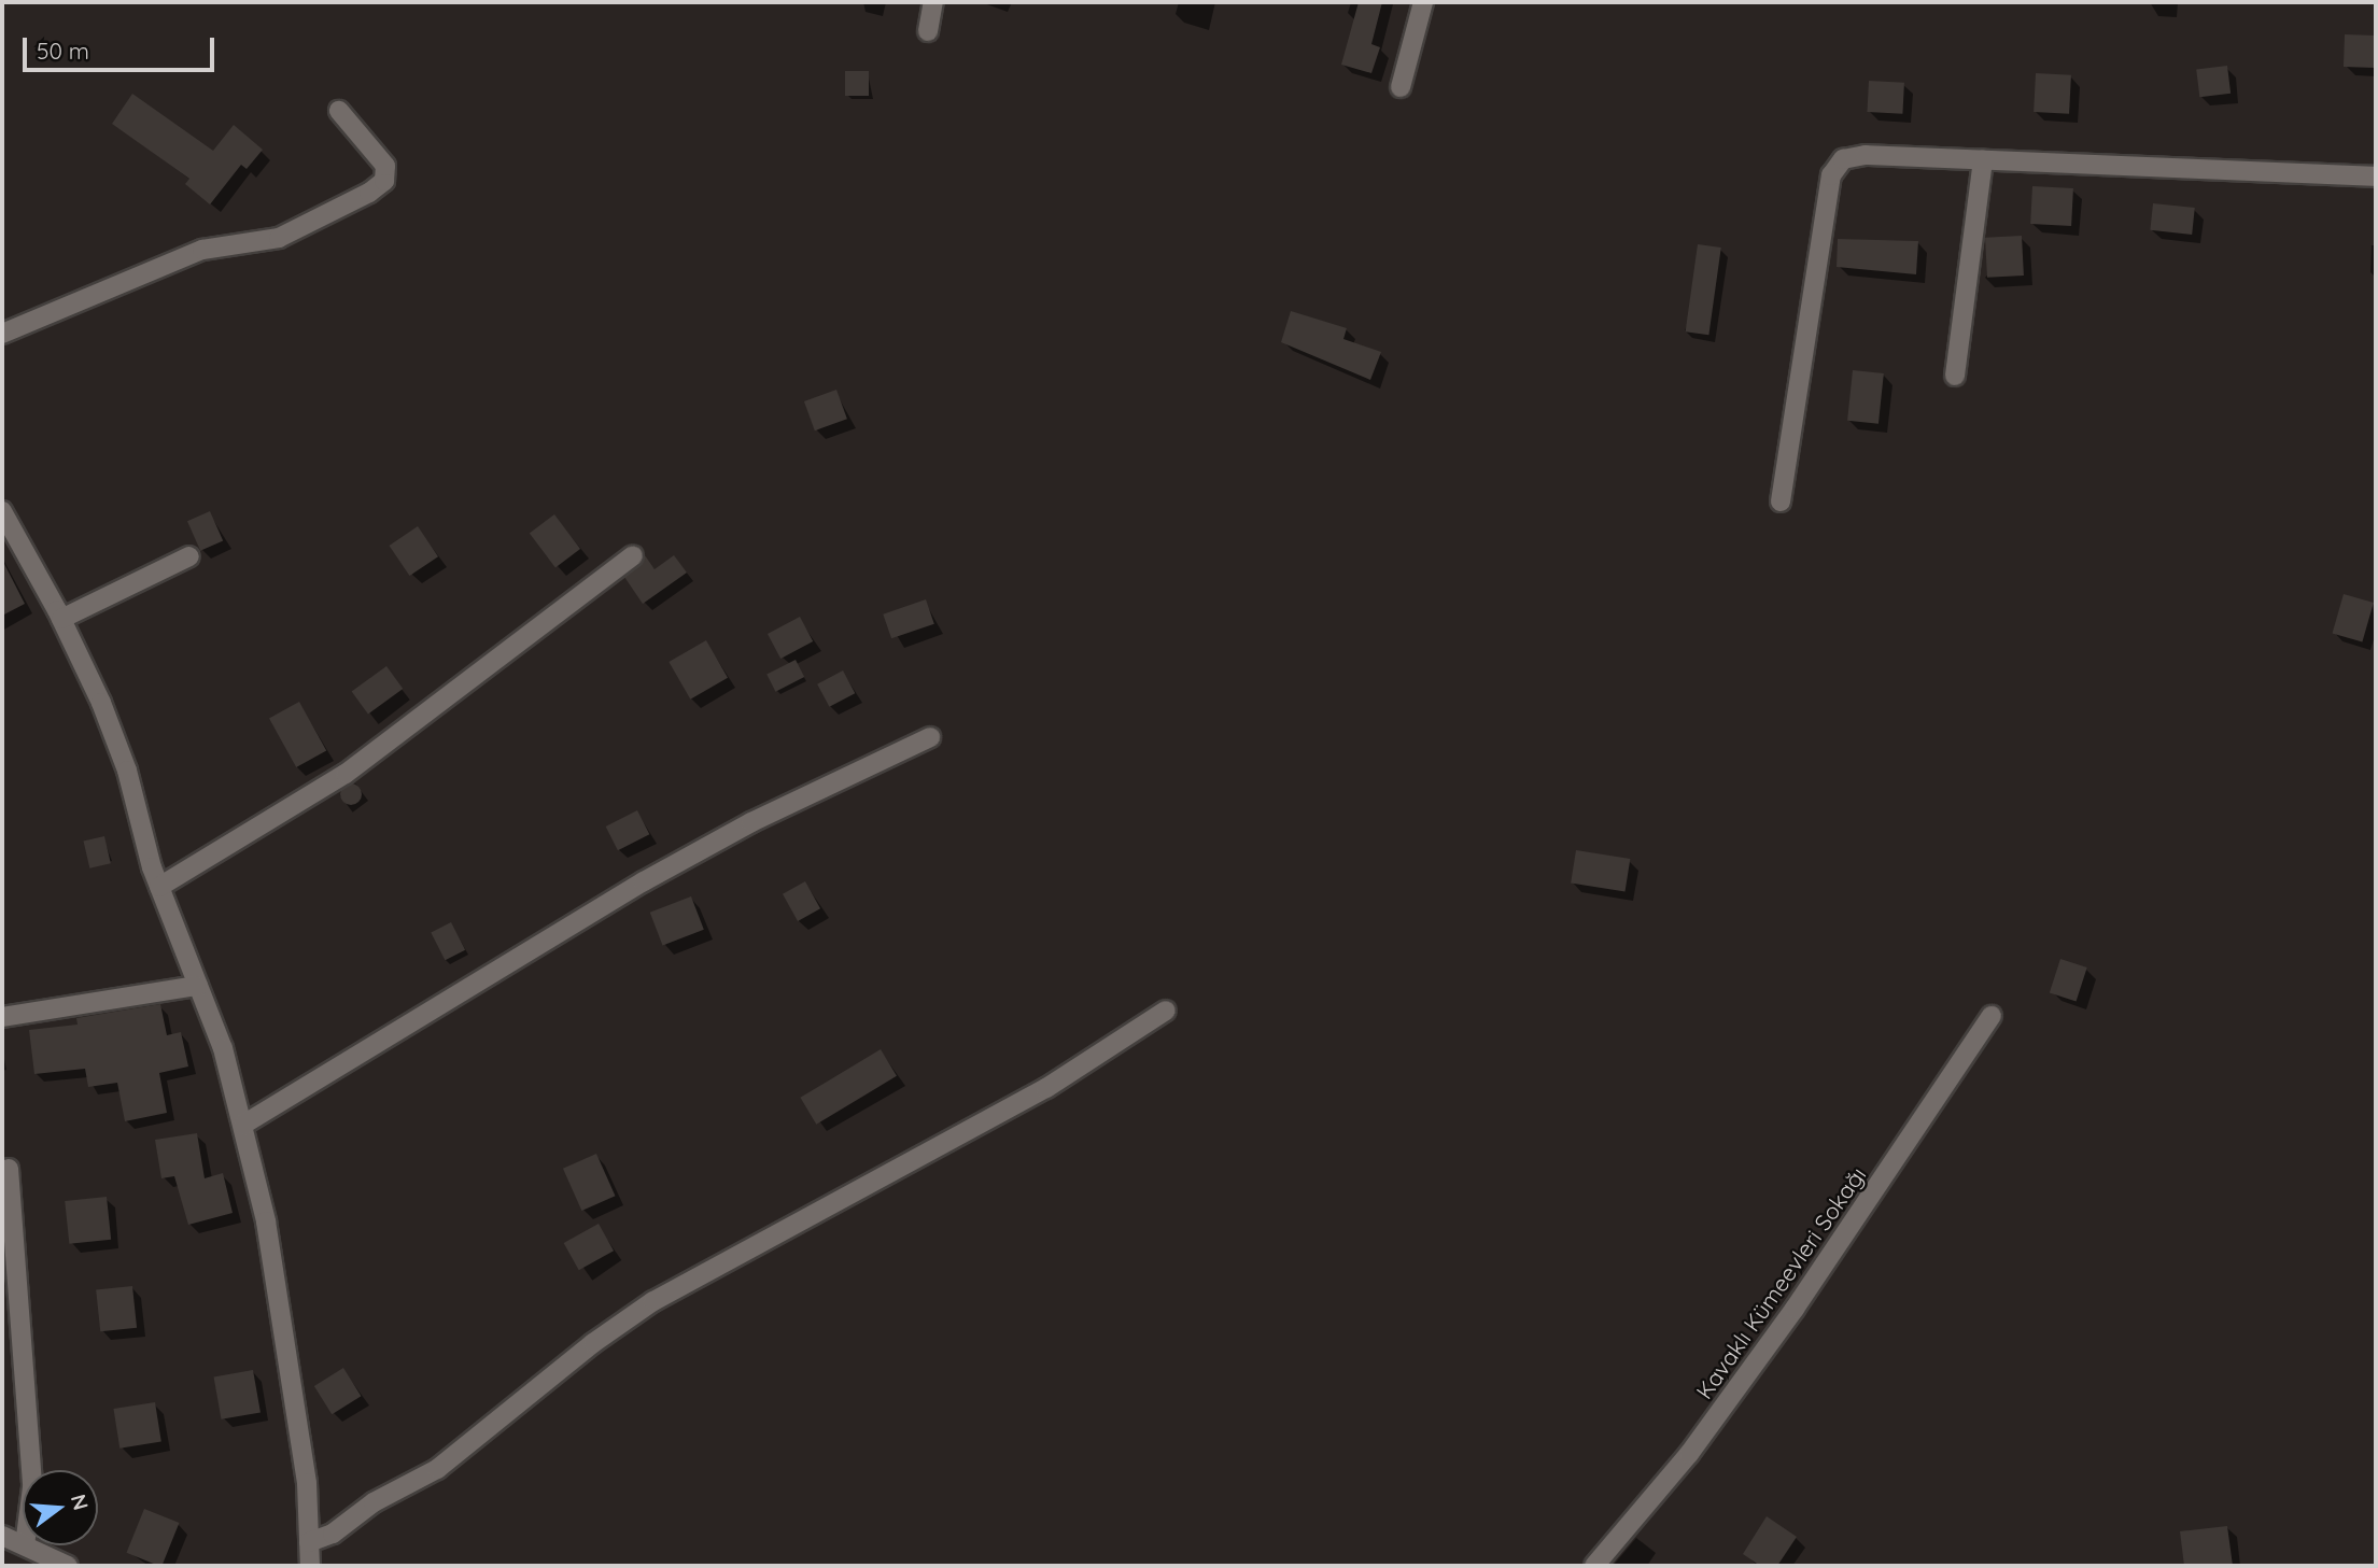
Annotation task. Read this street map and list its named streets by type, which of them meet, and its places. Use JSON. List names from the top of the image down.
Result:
{
  "streets": {
    "street": ["Kavaklı Kümeevleri Sokağı"]
  },
  "scale_bar": "50 m",
  "north": "right"
}
